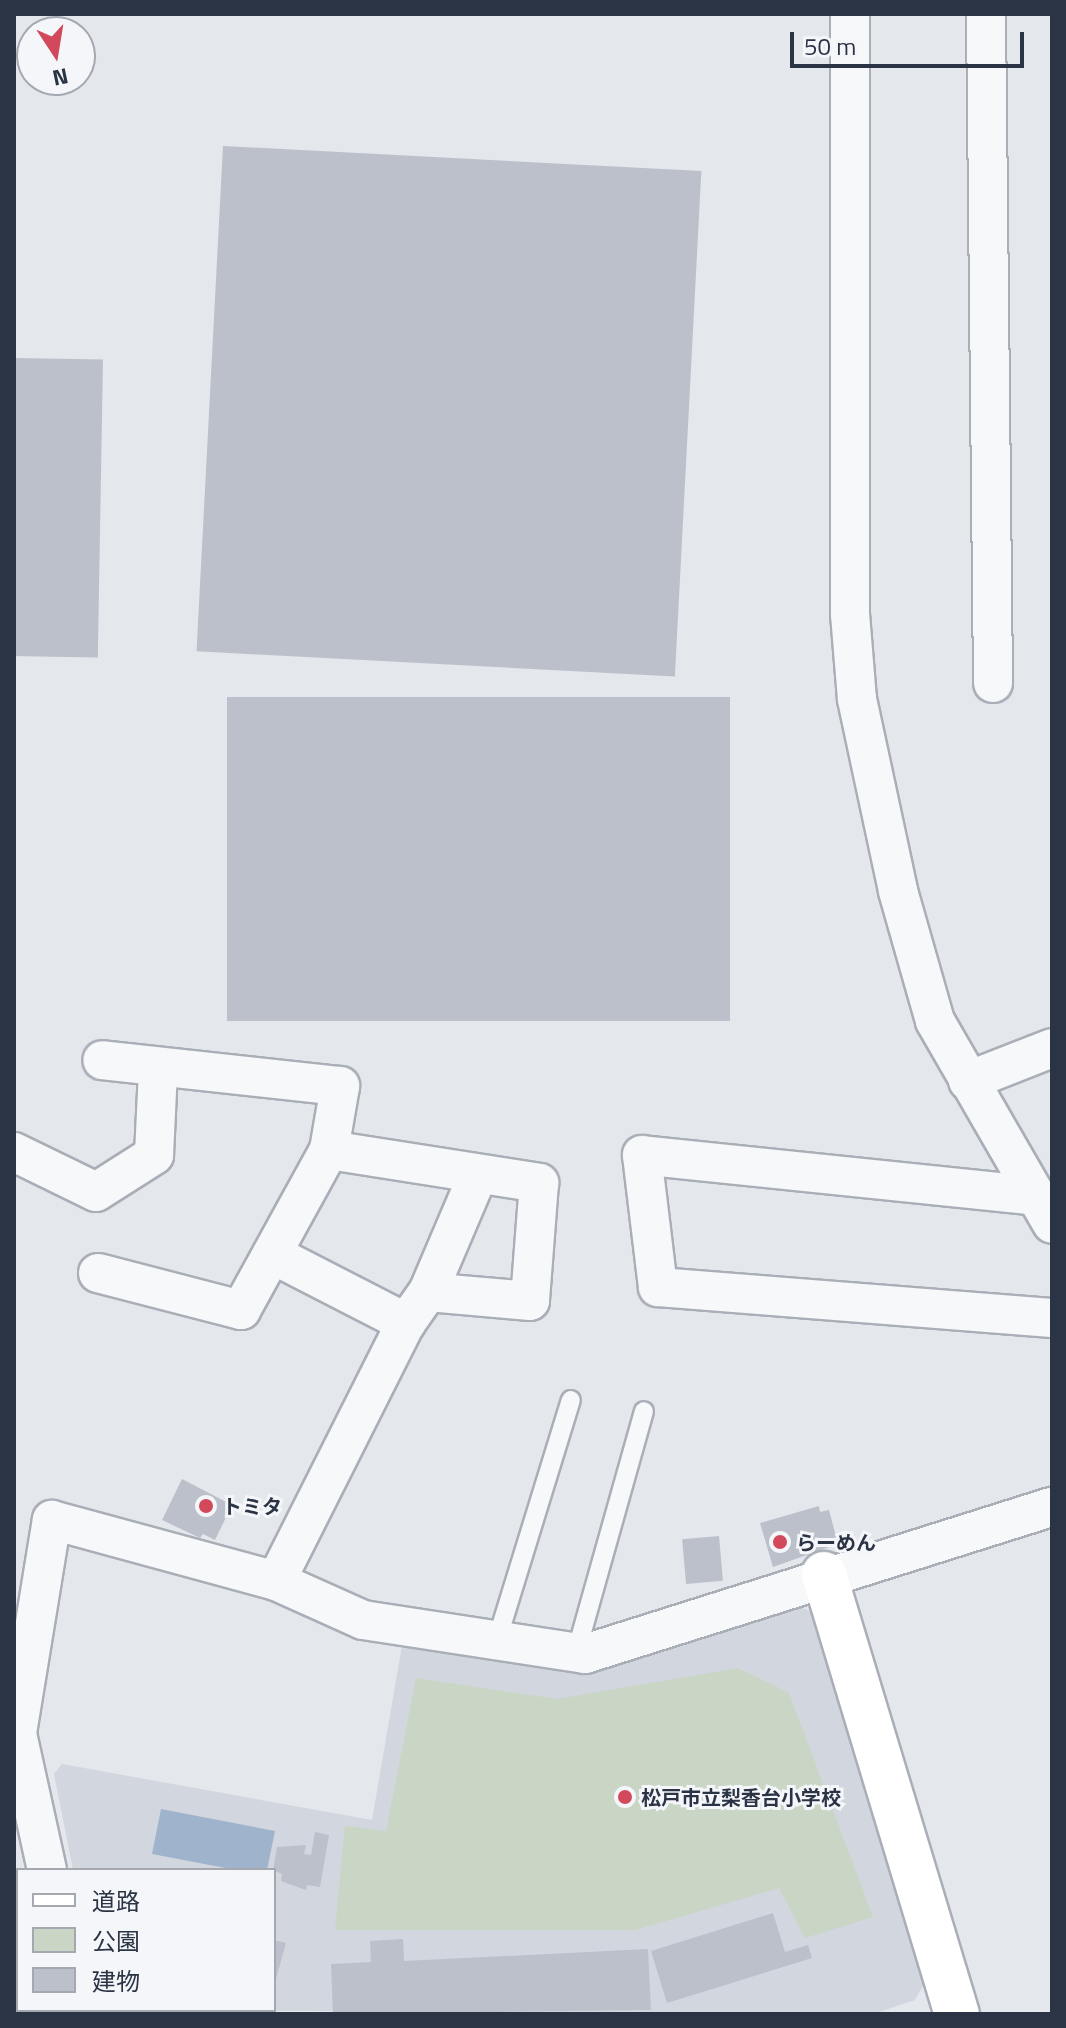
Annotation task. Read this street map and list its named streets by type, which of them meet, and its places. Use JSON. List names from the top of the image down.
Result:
{
  "places": ["トミタ", "らーめん", "松戸市立梨香台小学校"],
  "legend": ["道路", "公園", "建物"],
  "scale_bar": "50 m",
  "north": "bottom"
}
